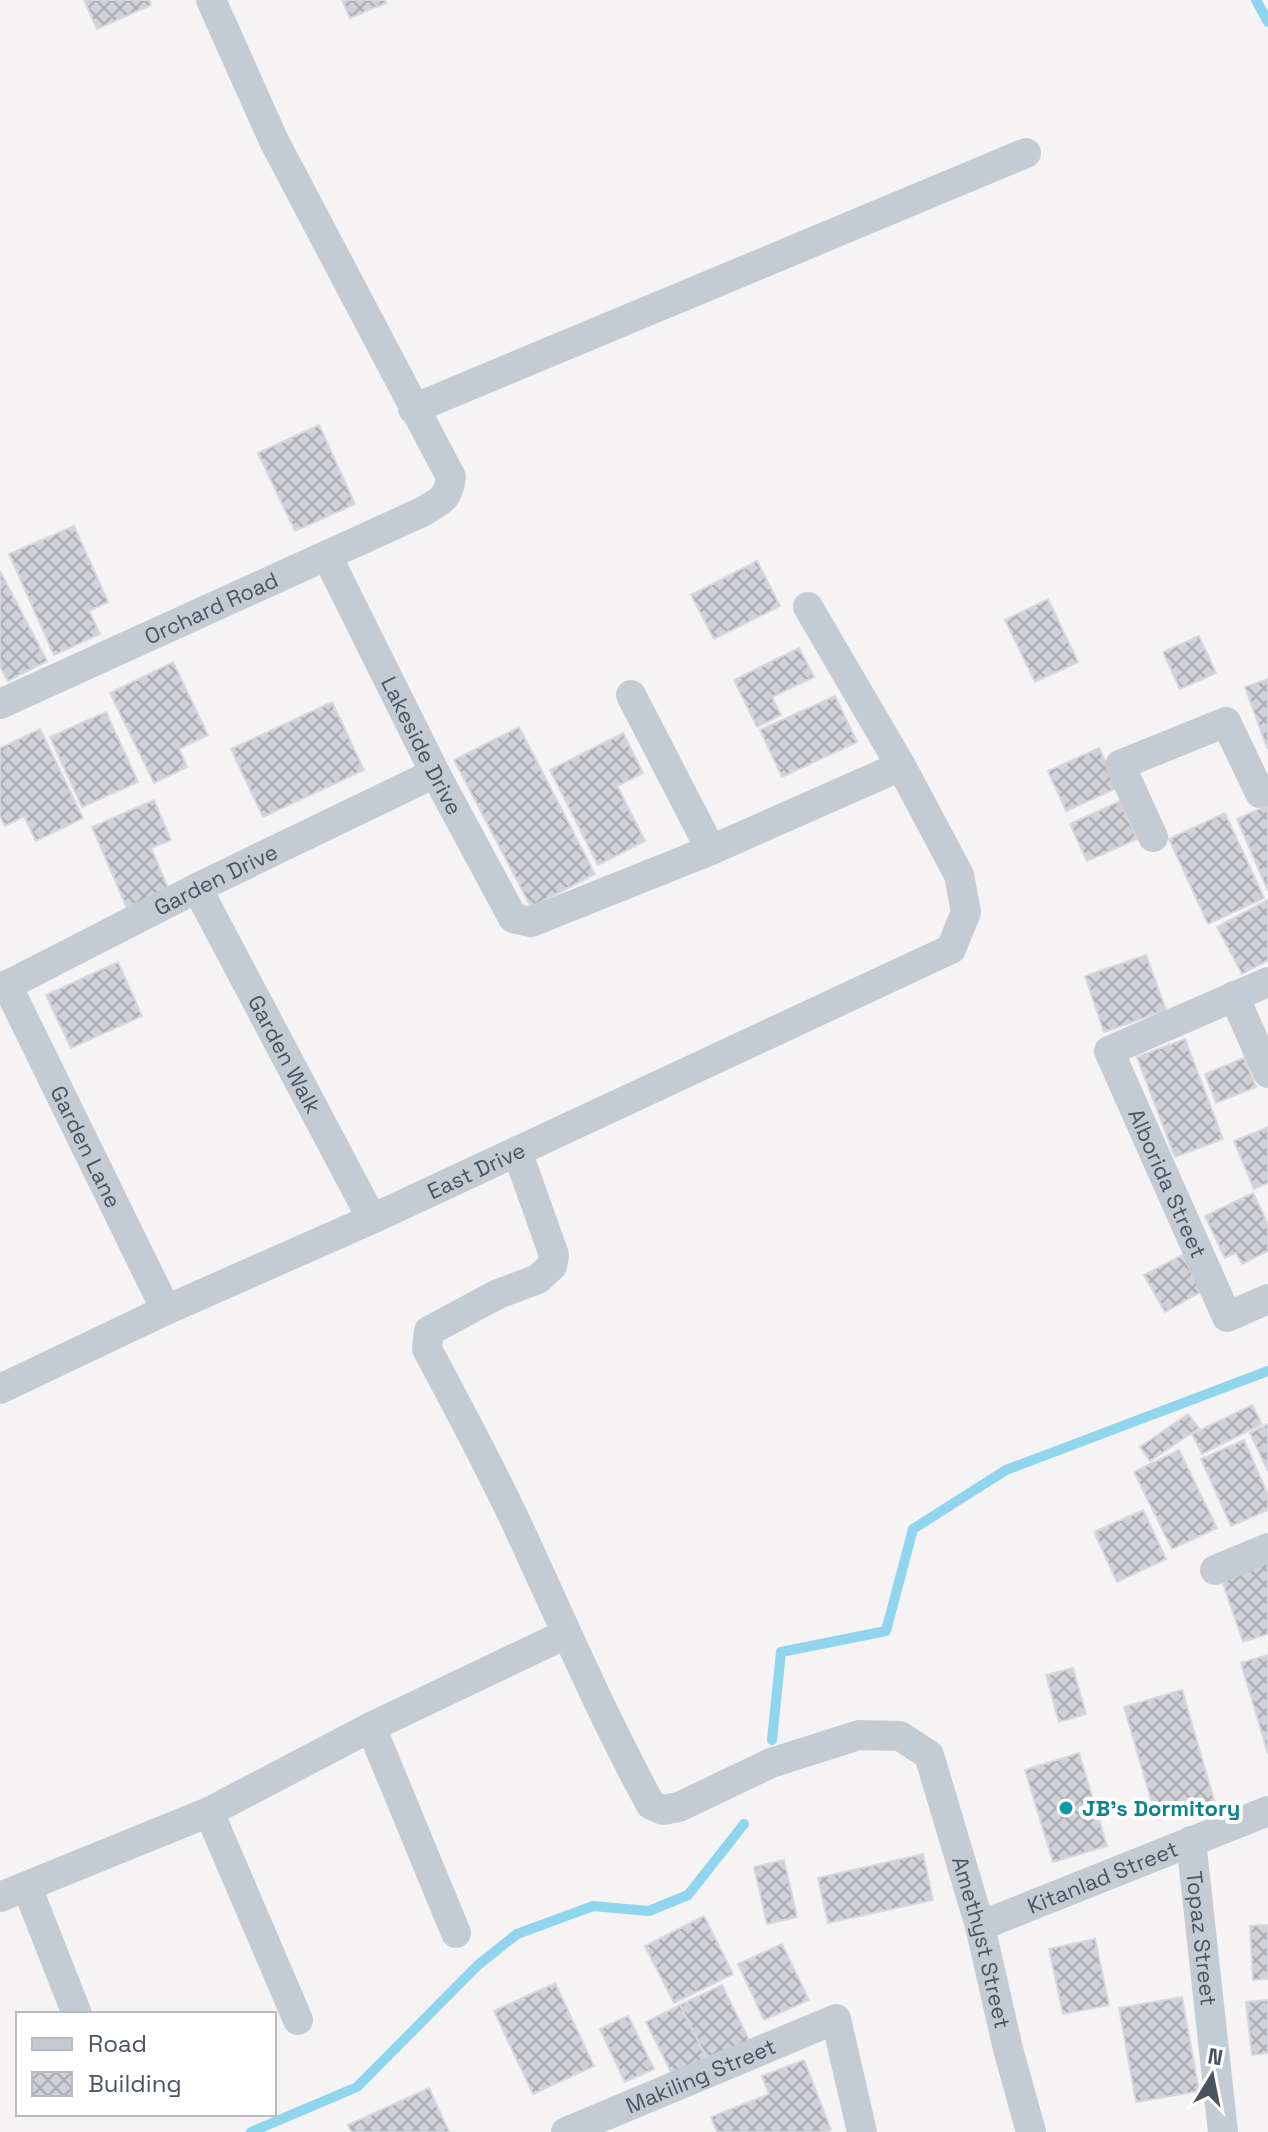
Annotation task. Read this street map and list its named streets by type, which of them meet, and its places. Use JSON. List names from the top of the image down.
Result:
{
  "streets": {
    "street": [
      "Orchard Road",
      "Lakeside Drive",
      "Garden Drive",
      "Garden Walk",
      "Garden Lane",
      "East Drive",
      "Alborida Street",
      "Kitanlad Street",
      "Topaz Street",
      "Amethyst Street",
      "Makiling Street"
    ]
  },
  "crossings": [
    ["Orchard Road", "Lakeside Drive"],
    ["Lakeside Drive", "Garden Drive"],
    ["Garden Drive", "Garden Walk"],
    ["Garden Drive", "Garden Lane"],
    ["Garden Walk", "East Drive"],
    ["Garden Lane", "East Drive"],
    ["Kitanlad Street", "Topaz Street"],
    ["Kitanlad Street", "Amethyst Street"]
  ],
  "places": ["JB's Dormitory"],
  "legend": ["Road", "Building"],
  "north": "top"
}
